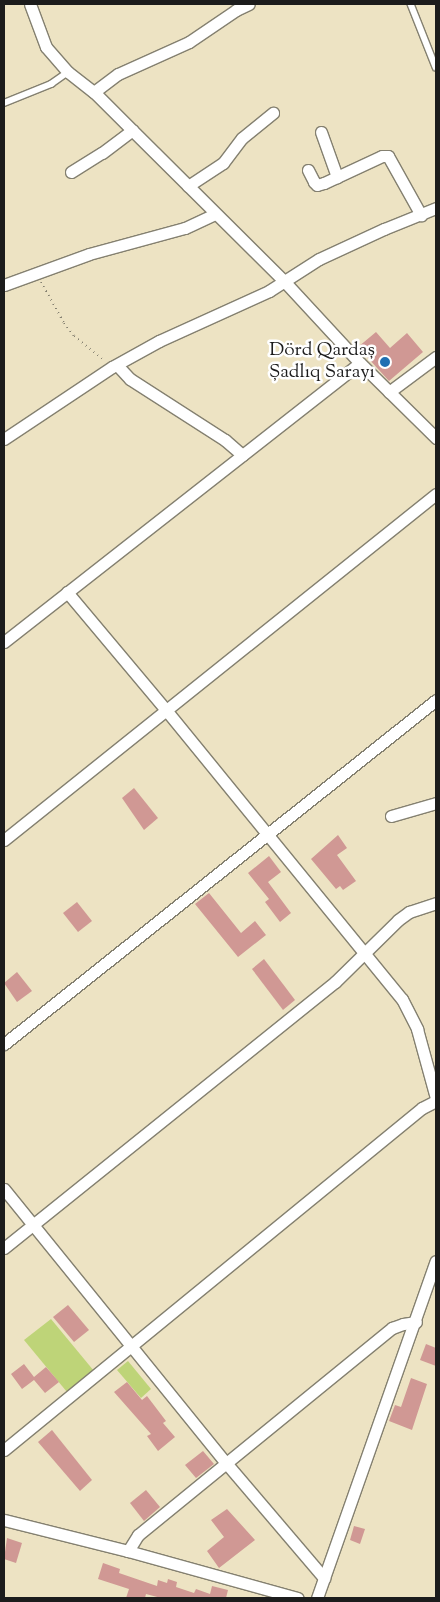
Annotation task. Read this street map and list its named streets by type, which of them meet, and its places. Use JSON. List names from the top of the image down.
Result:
{
  "places": ["Dörd Qardaş Şadlıq Sarayı"]
}
